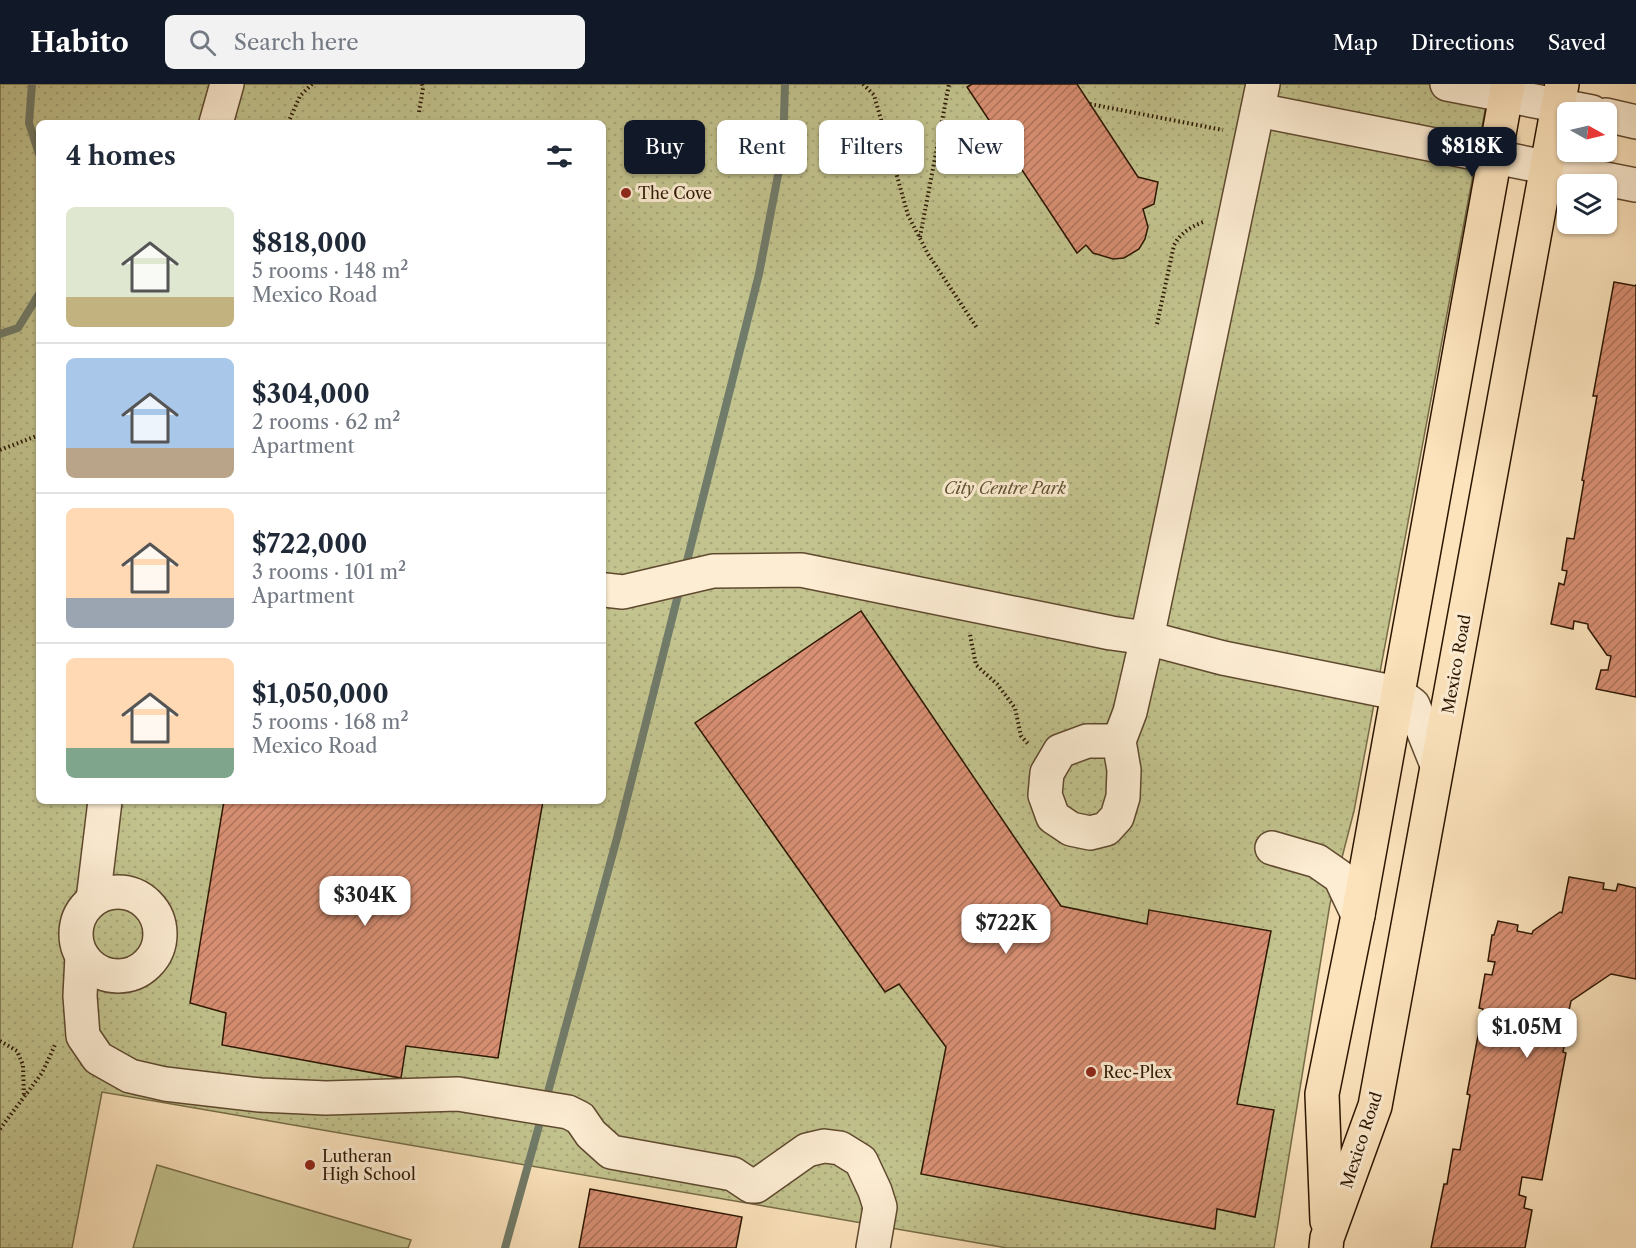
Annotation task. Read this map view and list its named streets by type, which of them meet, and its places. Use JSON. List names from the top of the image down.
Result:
{
  "streets": {
    "main road": ["Mexico Road"]
  },
  "parks": ["City Centre Park"],
  "places": ["The Cove", "Rec-Plex", "Lutheran High School"],
  "north": "right",
  "page": {
    "header": "Habito",
    "search": "Search here",
    "nav": ["Map", "Directions", "Saved"],
    "chip": [
      "Buy",
      "Rent",
      "Filters",
      "New"
    ],
    "heading": "4 homes",
    "price": [
      "$818K",
      "$304K",
      "$722K",
      "$1.05M"
    ],
    "list": [
      {
        "name": "$818,000",
        "note": "5 rooms · 148 m² · Mexico Road"
      },
      {
        "name": "$304,000",
        "note": "2 rooms · 62 m² · Apartment"
      },
      {
        "name": "$722,000",
        "note": "3 rooms · 101 m² · Apartment"
      },
      {
        "name": "$1,050,000",
        "note": "5 rooms · 168 m² · Mexico Road"
      }
    ]
  }
}
